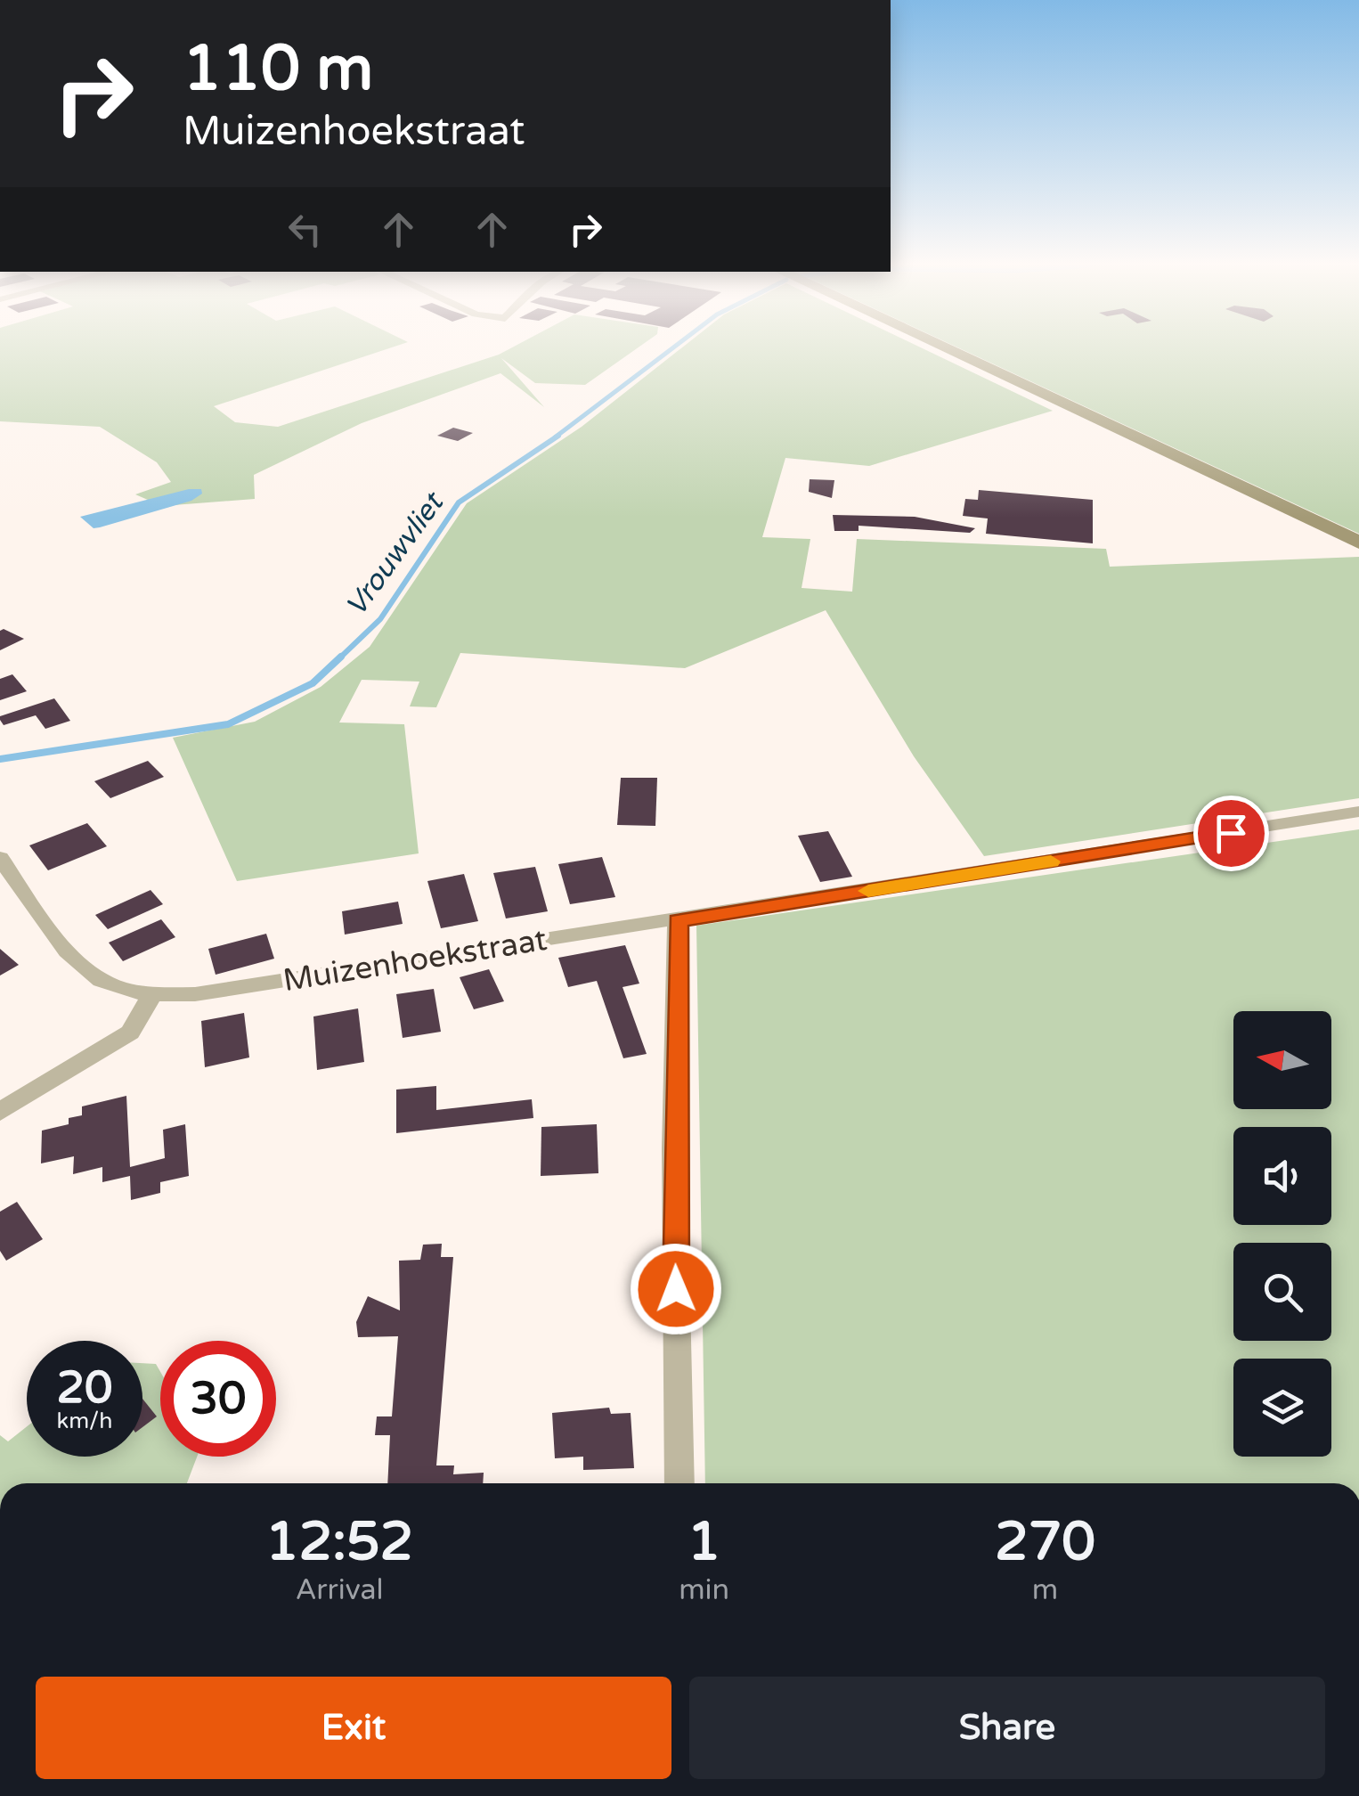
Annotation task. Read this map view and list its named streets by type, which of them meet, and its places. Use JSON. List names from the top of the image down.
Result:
{
  "streets": {
    "street": ["Muizenhoekstraat"]
  },
  "water": ["Vrouwvliet"],
  "north": "left",
  "page": {
    "turn": ["110 m", "Muizenhoekstraat"],
    "speed": "20 km/h",
    "limit": "30",
    "eta": [
      "12:52",
      "Arrival",
      "1",
      "min",
      "270",
      "m"
    ],
    "buttons": ["Exit", "Share"]
  }
}
